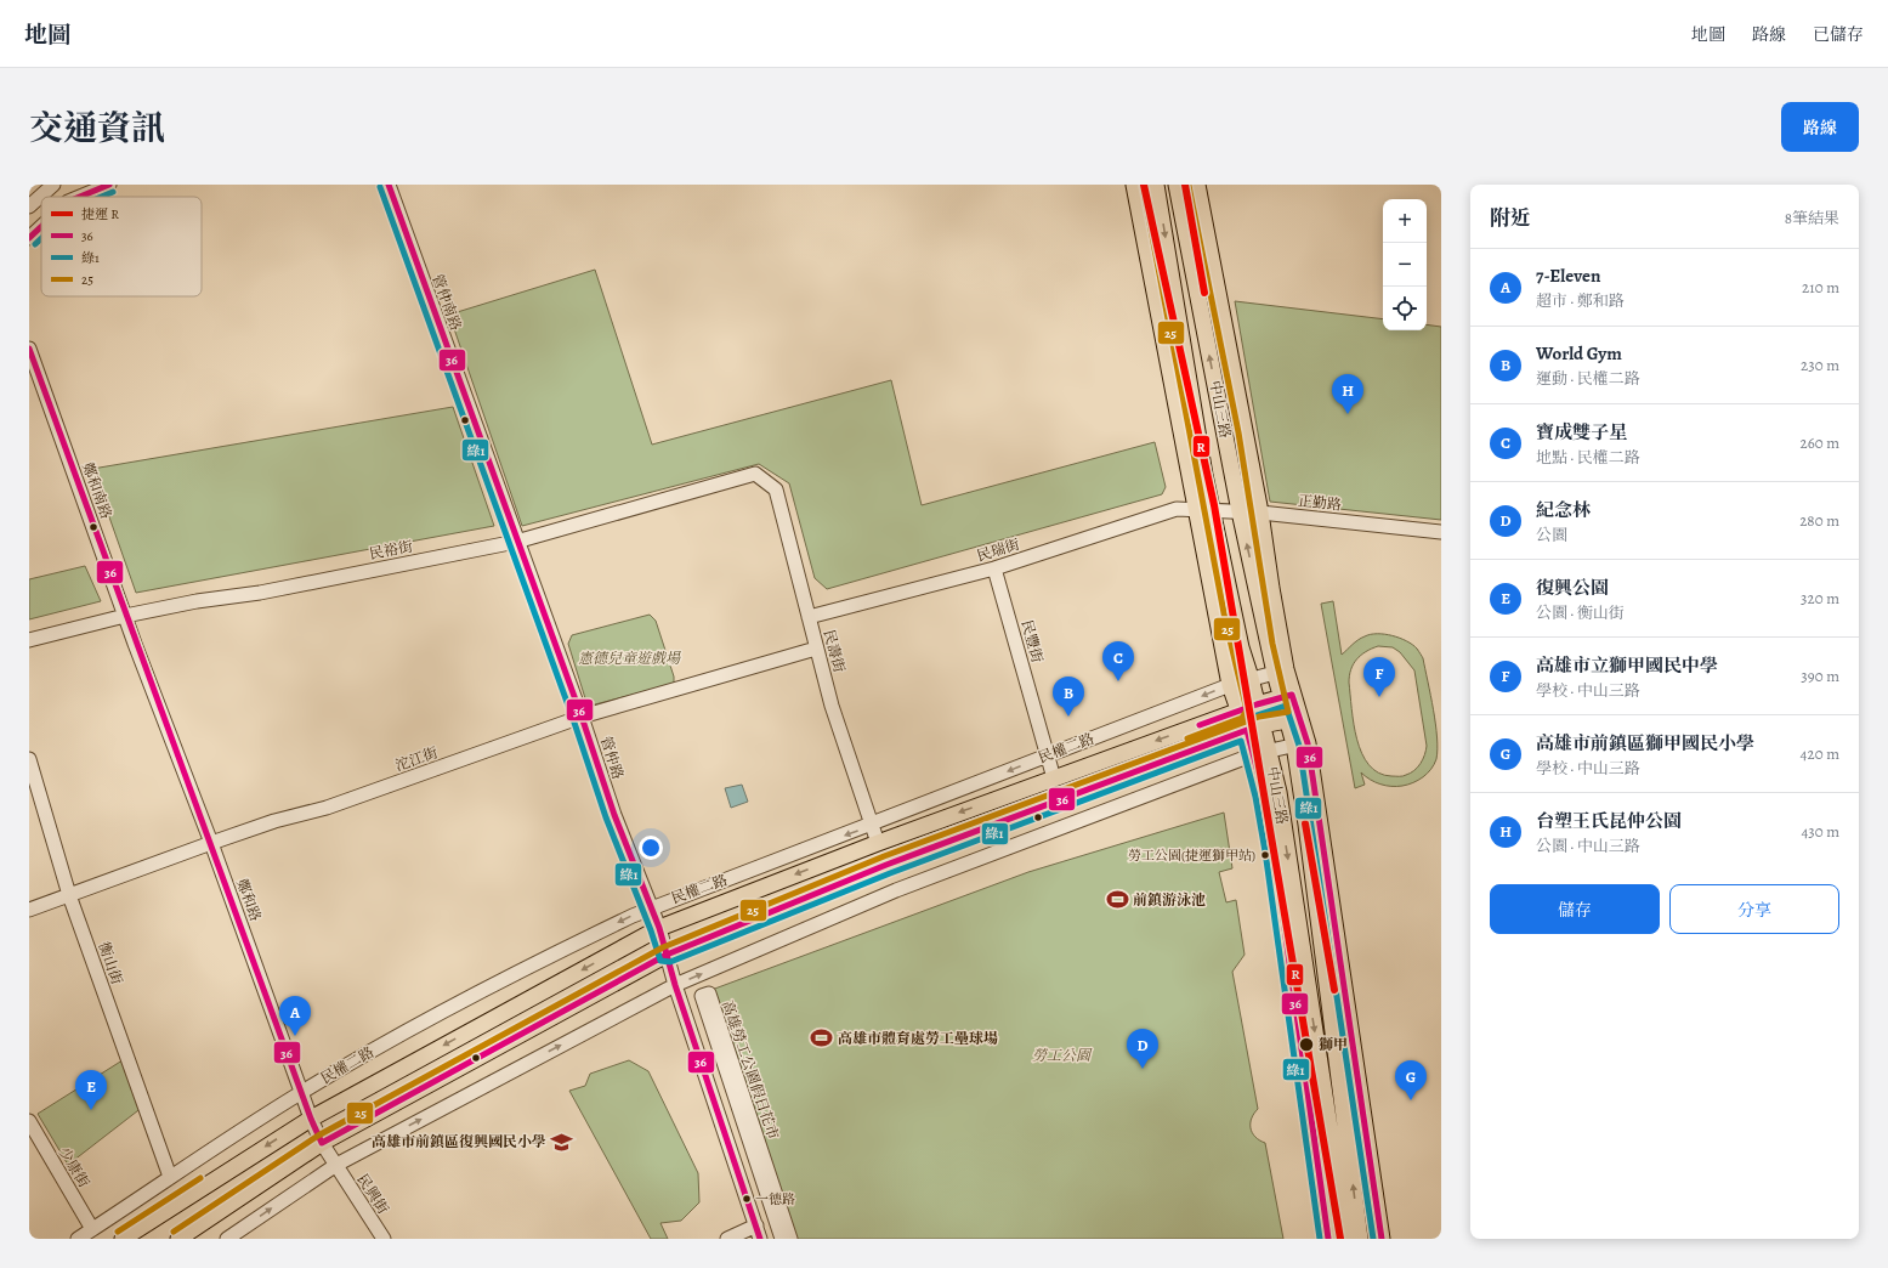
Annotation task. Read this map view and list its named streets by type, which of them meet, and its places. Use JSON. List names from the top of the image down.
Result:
{
  "streets": {
    "main road": ["中山三路", "民權二路"],
    "street": [
      "管仲南路",
      "鄭和南路",
      "正勤路",
      "民裕街",
      "民瑞街",
      "民豐街",
      "民壽街",
      "管仲路",
      "沱江街",
      "鄭和路",
      "衡山街",
      "高雄勞工公園假日花市",
      "少康街",
      "民興街"
    ]
  },
  "crossings": [
    ["管仲南路", "民裕街"],
    ["管仲南路", "管仲路"],
    ["中山三路", "正勤路"],
    ["中山三路", "民瑞街"],
    ["中山三路", "民權二路"],
    ["鄭和南路", "民裕街"],
    ["鄭和南路", "鄭和路"],
    ["正勤路", "民瑞街"],
    ["民裕街", "民壽街"],
    ["民裕街", "管仲路"],
    ["民瑞街", "民豐街"],
    ["民瑞街", "民壽街"],
    ["民豐街", "民權二路"],
    ["民壽街", "民權二路"],
    ["民壽街", "沱江街"],
    ["民權二路", "管仲路"],
    ["民權二路", "鄭和路"],
    ["民權二路", "衡山街"],
    ["民權二路", "少康街"],
    ["管仲路", "沱江街"],
    ["沱江街", "鄭和路"],
    ["沱江街", "衡山街"],
    ["鄭和路", "民興街"]
  ],
  "parks": ["憲德兒童遊戲場", "勞工公園"],
  "places": {
    "other": ["勞工公園(捷運獅甲站)", "獅甲", "一德路"],
    "sports": ["前鎮游泳池", "高雄市體育處勞工壘球場"],
    "school or university": ["高雄市前鎮區復興國民小學"]
  },
  "lines": [
    "metro line R",
    "transit line 36",
    "transit line 25",
    "transit line 綠1"
  ],
  "legend": [
    "捷運 R",
    "36",
    "綠1",
    "25"
  ],
  "page": {
    "header": "地圖",
    "nav": ["地圖", "路線", "已儲存"],
    "title": "交通資訊",
    "buttons": [
      "路線",
      ["儲存", "分享"]
    ],
    "heading": ["附近", "8筆結果"],
    "map_buttons": ["+", "−"],
    "list": [
      {
        "mark": "A",
        "name": "7-Eleven",
        "note": "超市 · 鄭和路",
        "value": "210 m"
      },
      {
        "mark": "B",
        "name": "World Gym",
        "note": "運動 · 民權二路",
        "value": "230 m"
      },
      {
        "mark": "C",
        "name": "寶成雙子星",
        "note": "地點 · 民權二路",
        "value": "260 m"
      },
      {
        "mark": "D",
        "name": "紀念林",
        "note": "公園",
        "value": "280 m"
      },
      {
        "mark": "E",
        "name": "復興公園",
        "note": "公園 · 衡山街",
        "value": "320 m"
      },
      {
        "mark": "F",
        "name": "高雄市立獅甲國民中學",
        "note": "學校 · 中山三路",
        "value": "390 m"
      },
      {
        "mark": "G",
        "name": "高雄市前鎮區獅甲國民小學",
        "note": "學校 · 中山三路",
        "value": "420 m"
      },
      {
        "mark": "H",
        "name": "台塑王氏昆仲公園",
        "note": "公園 · 中山三路",
        "value": "430 m"
      }
    ],
    "pins": [
      "H",
      "C",
      "F",
      "B",
      "A",
      "D",
      "G",
      "E"
    ]
  }
}
